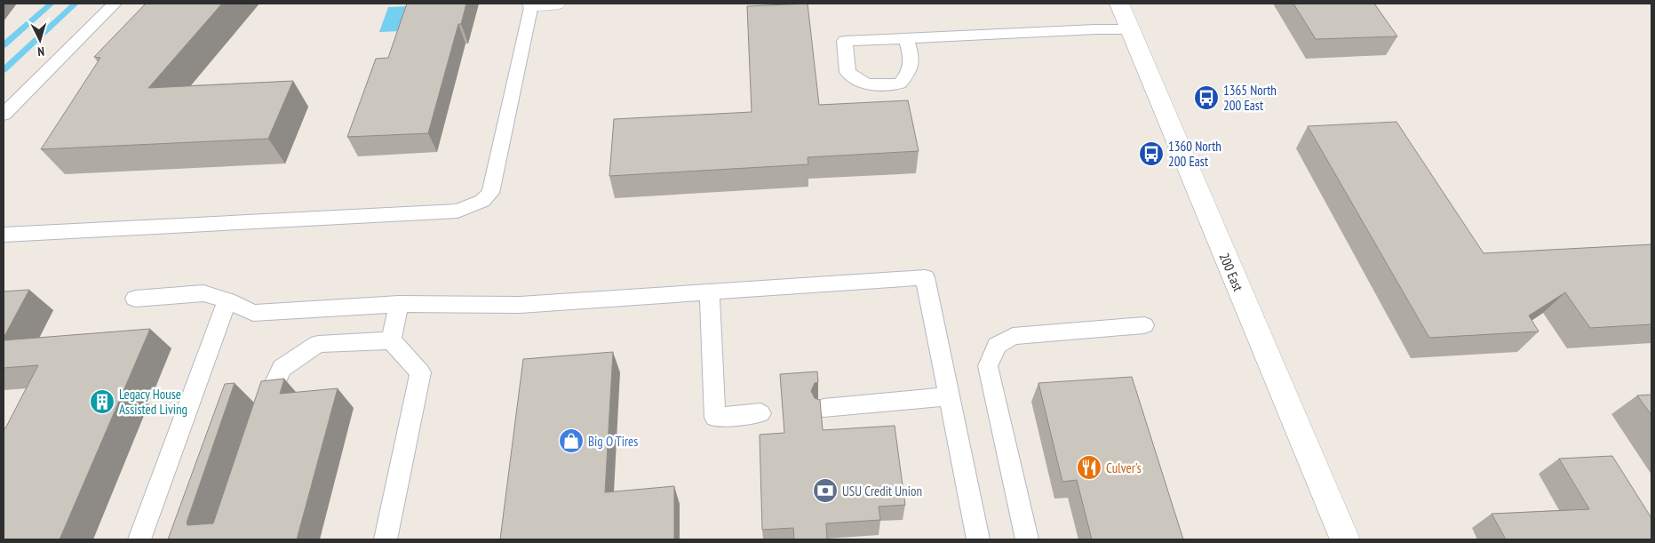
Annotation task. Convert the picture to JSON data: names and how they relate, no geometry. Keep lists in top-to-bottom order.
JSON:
{
  "streets": {
    "main road": ["200 East"]
  },
  "places": {
    "bus stop": ["1365 North 200 East", "1360 North 200 East"],
    "building": ["Legacy House Assisted Living"],
    "shop": ["Big O Tires"],
    "restaurant": ["Culver's"],
    "bank": ["USU Credit Union"]
  },
  "north": "bottom"
}
